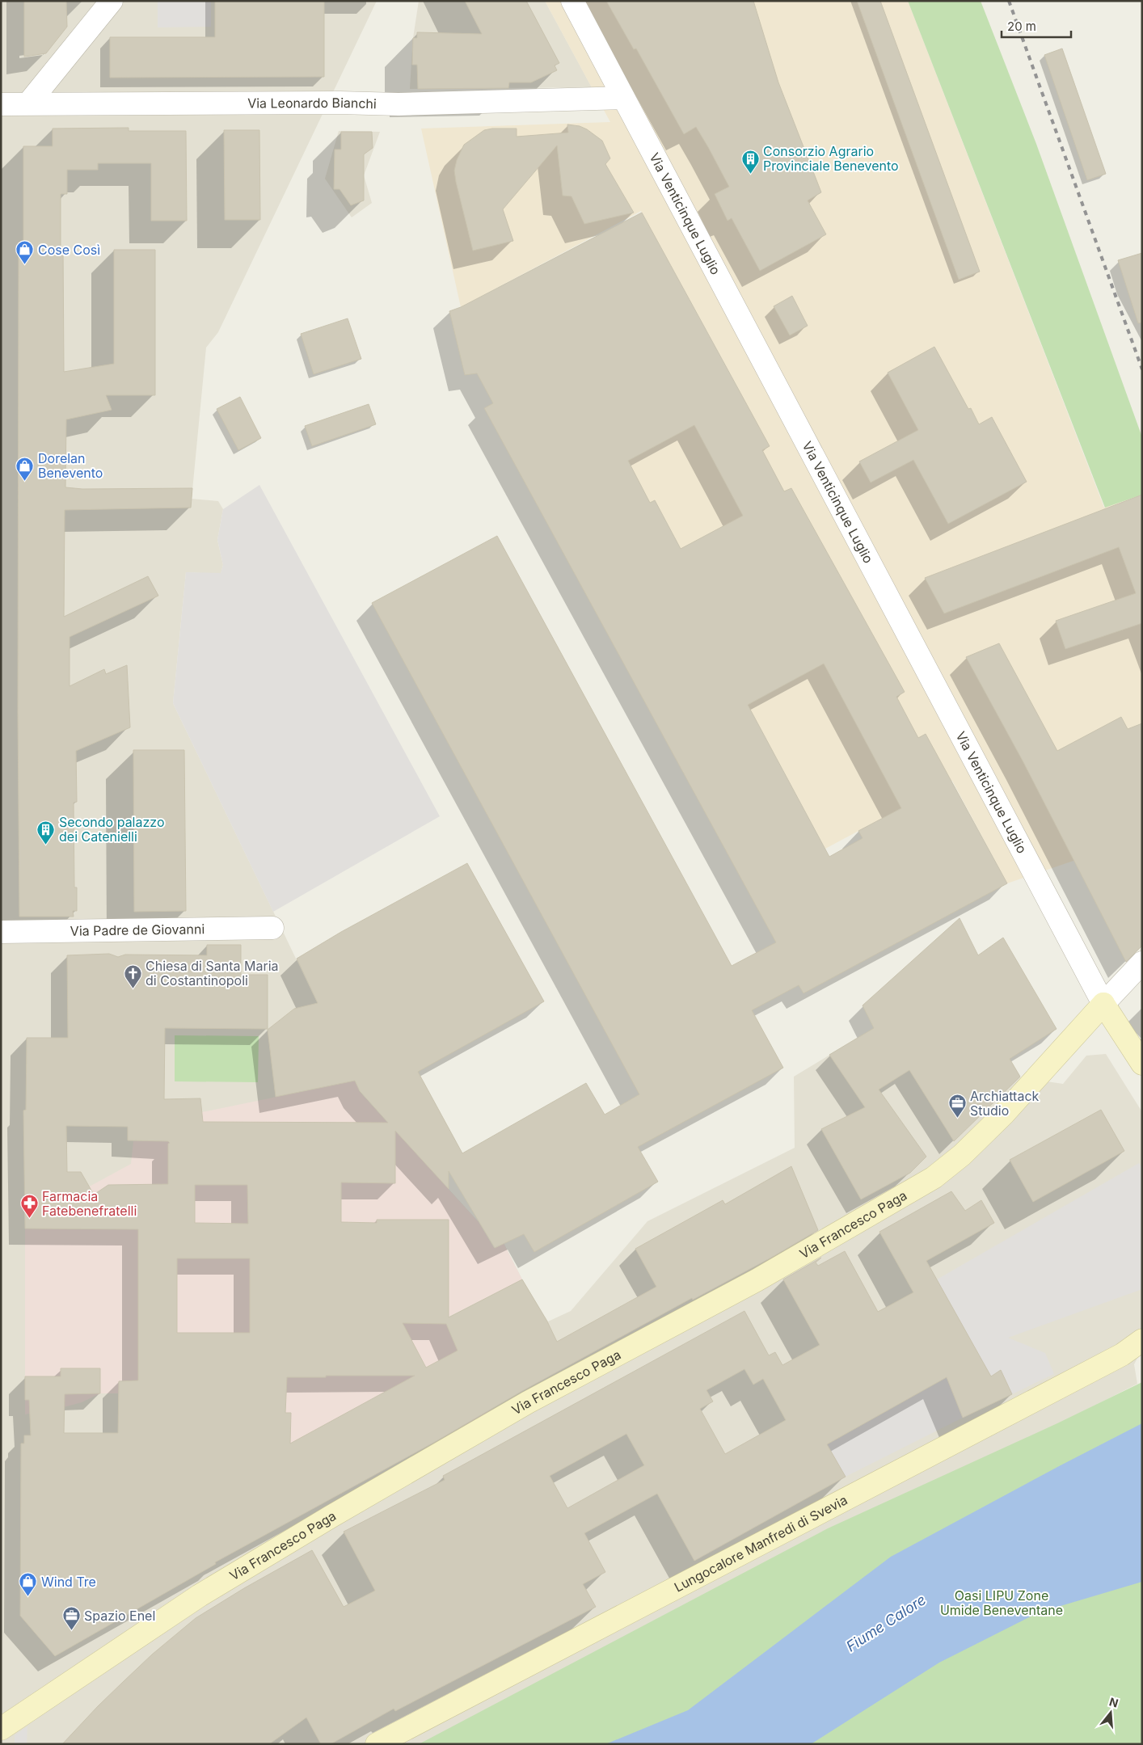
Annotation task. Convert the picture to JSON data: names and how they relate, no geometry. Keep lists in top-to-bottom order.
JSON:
{
  "streets": {
    "street": [
      "Via Leonardo Bianchi",
      "Via Venticinque Luglio",
      "Via Padre de Giovanni",
      "Via Francesco Paga",
      "Lungocalore Manfredi di Svevia"
    ]
  },
  "crossings": [
    ["Via Leonardo Bianchi", "Via Venticinque Luglio"],
    ["Via Venticinque Luglio", "Via Francesco Paga"]
  ],
  "water": ["Fiume Calore"],
  "parks": ["Oasi LIPU Zone Umide Beneventane"],
  "places": {
    "building": ["Consorzio Agrario Provinciale Benevento", "Secondo palazzo dei Catenielli"],
    "shop": ["Cose Così", "Dorelan Benevento", "Wind Tre"],
    "church": ["Chiesa di Santa Maria di Costantinopoli"],
    "office": ["Archiattack Studio", "Spazio Enel"],
    "pharmacy": ["Farmacia Fatebenefratelli"]
  },
  "scale_bar": "20 m",
  "north": "top"
}
